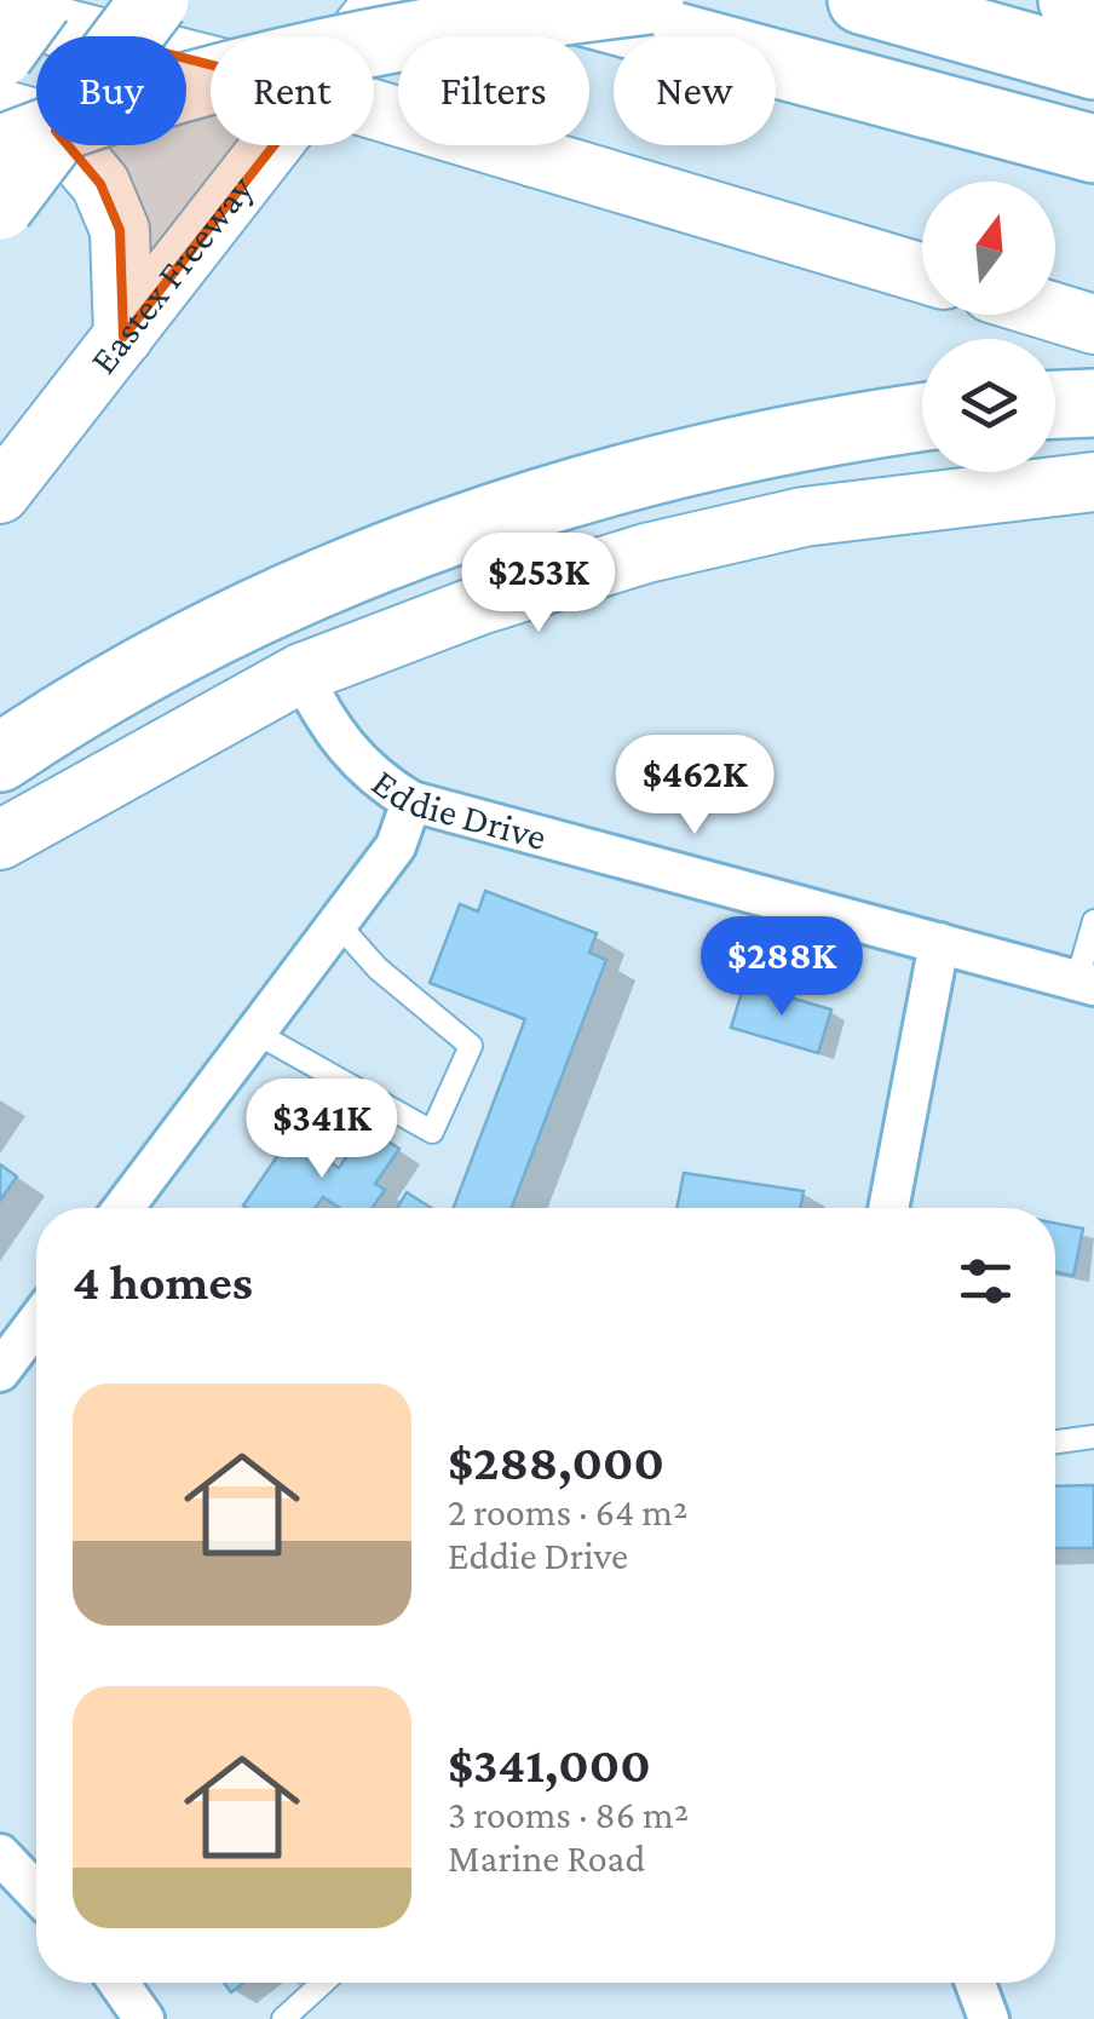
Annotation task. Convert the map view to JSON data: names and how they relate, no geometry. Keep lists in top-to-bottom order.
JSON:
{
  "streets": {
    "main road": ["Eastex Freeway"],
    "street": ["Eddie Drive"]
  },
  "north": "top",
  "page": {
    "chip": [
      "Buy",
      "Rent",
      "Filters",
      "New"
    ],
    "price": [
      "$253K",
      "$462K",
      "$288K",
      "$341K"
    ],
    "heading": "4 homes",
    "list": [
      {
        "name": "$288,000",
        "note": "2 rooms · 64 m² · Eddie Drive"
      },
      {
        "name": "$341,000",
        "note": "3 rooms · 86 m² · Marine Road"
      }
    ]
  }
}
